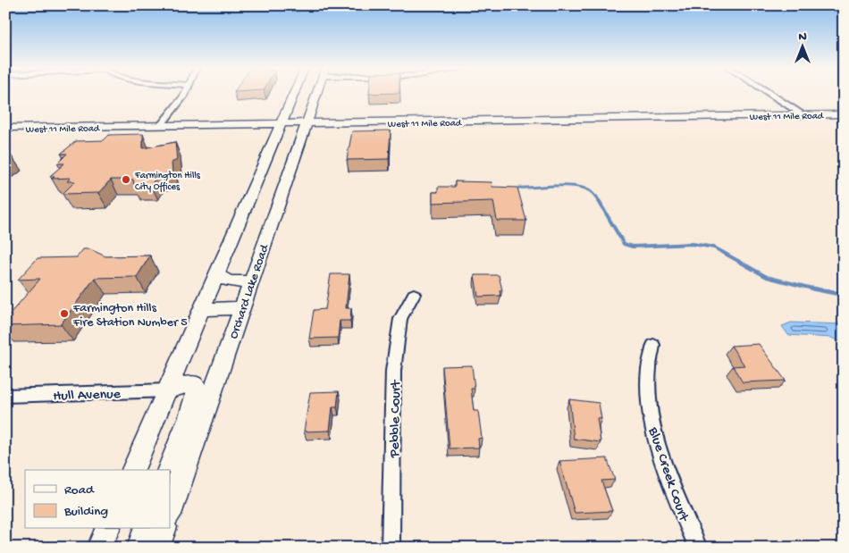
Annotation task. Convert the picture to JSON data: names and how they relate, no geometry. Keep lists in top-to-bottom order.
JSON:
{
  "streets": {
    "main road": ["West 11 Mile Road", "Orchard Lake Road"],
    "street": ["Hull Avenue", "Pebble Court", "Blue Creek Court"]
  },
  "crossings": [
    ["West 11 Mile Road", "Orchard Lake Road"],
    ["Orchard Lake Road", "Hull Avenue"]
  ],
  "places": ["Farmington Hills City Offices", "Farmington Hills Fire Station Number 5"],
  "legend": ["Road", "Building"],
  "north": "top"
}
